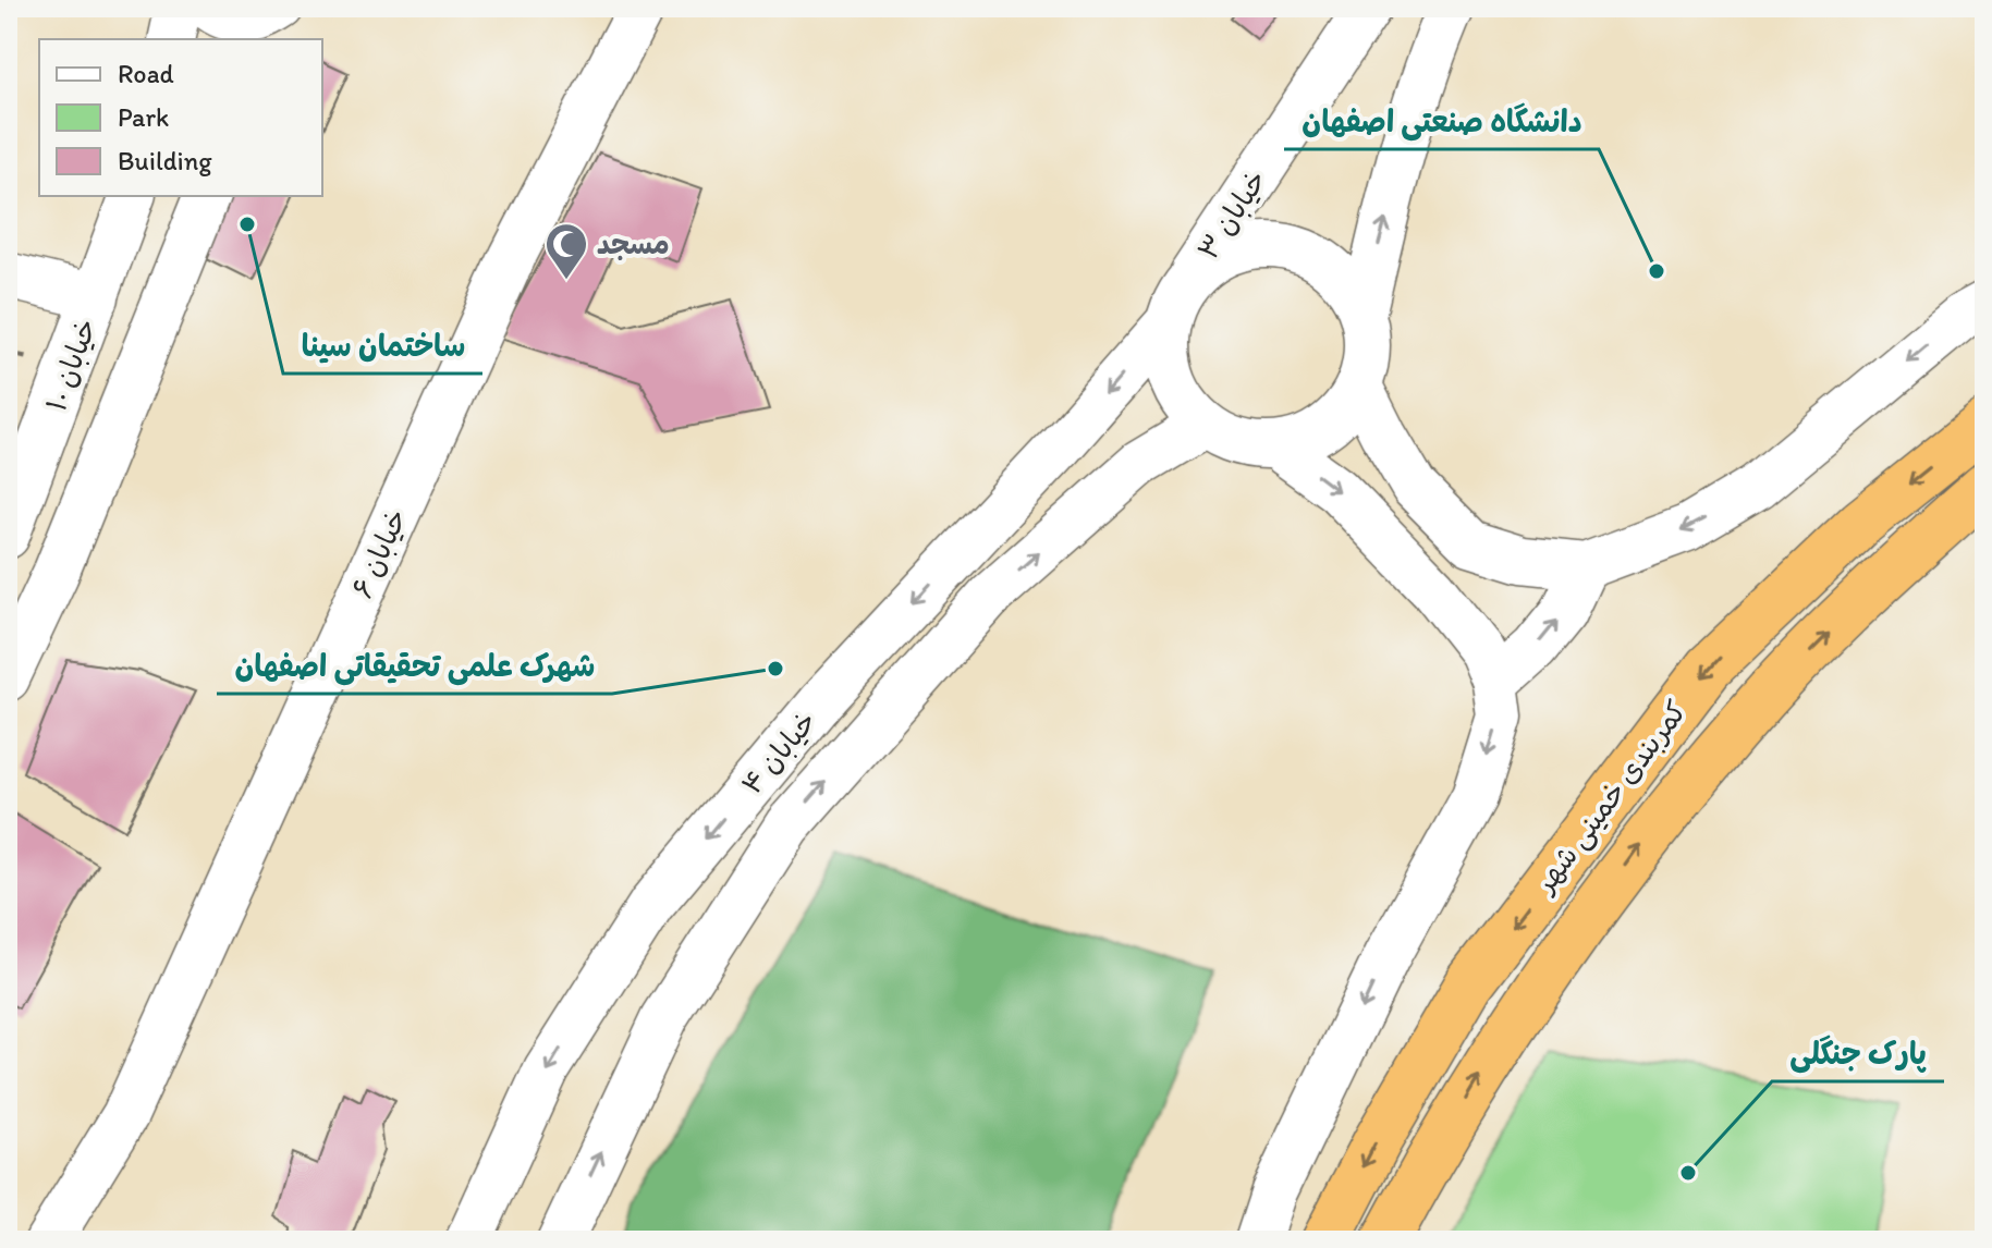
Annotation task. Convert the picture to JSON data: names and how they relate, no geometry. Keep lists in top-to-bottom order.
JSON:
{
  "streets": {
    "highway": ["کمربندی خمینی شهر"],
    "lane": [
      "خیابان ۳",
      "خیابان ۱۰",
      "خیابان ۶",
      "خیابان ۴"
    ]
  },
  "crossings": [
    ["خیابان ۳", "خیابان ۴"]
  ],
  "places": {
    "other": [
      "ساختمان سینا",
      "دانشگاه صنعتی اصفهان",
      "شهرک علمی تحقیقاتی اصفهان",
      "پارک جنگلی"
    ],
    "mosque": ["مسجد"]
  },
  "legend": ["Road", "Park", "Building"]
}
